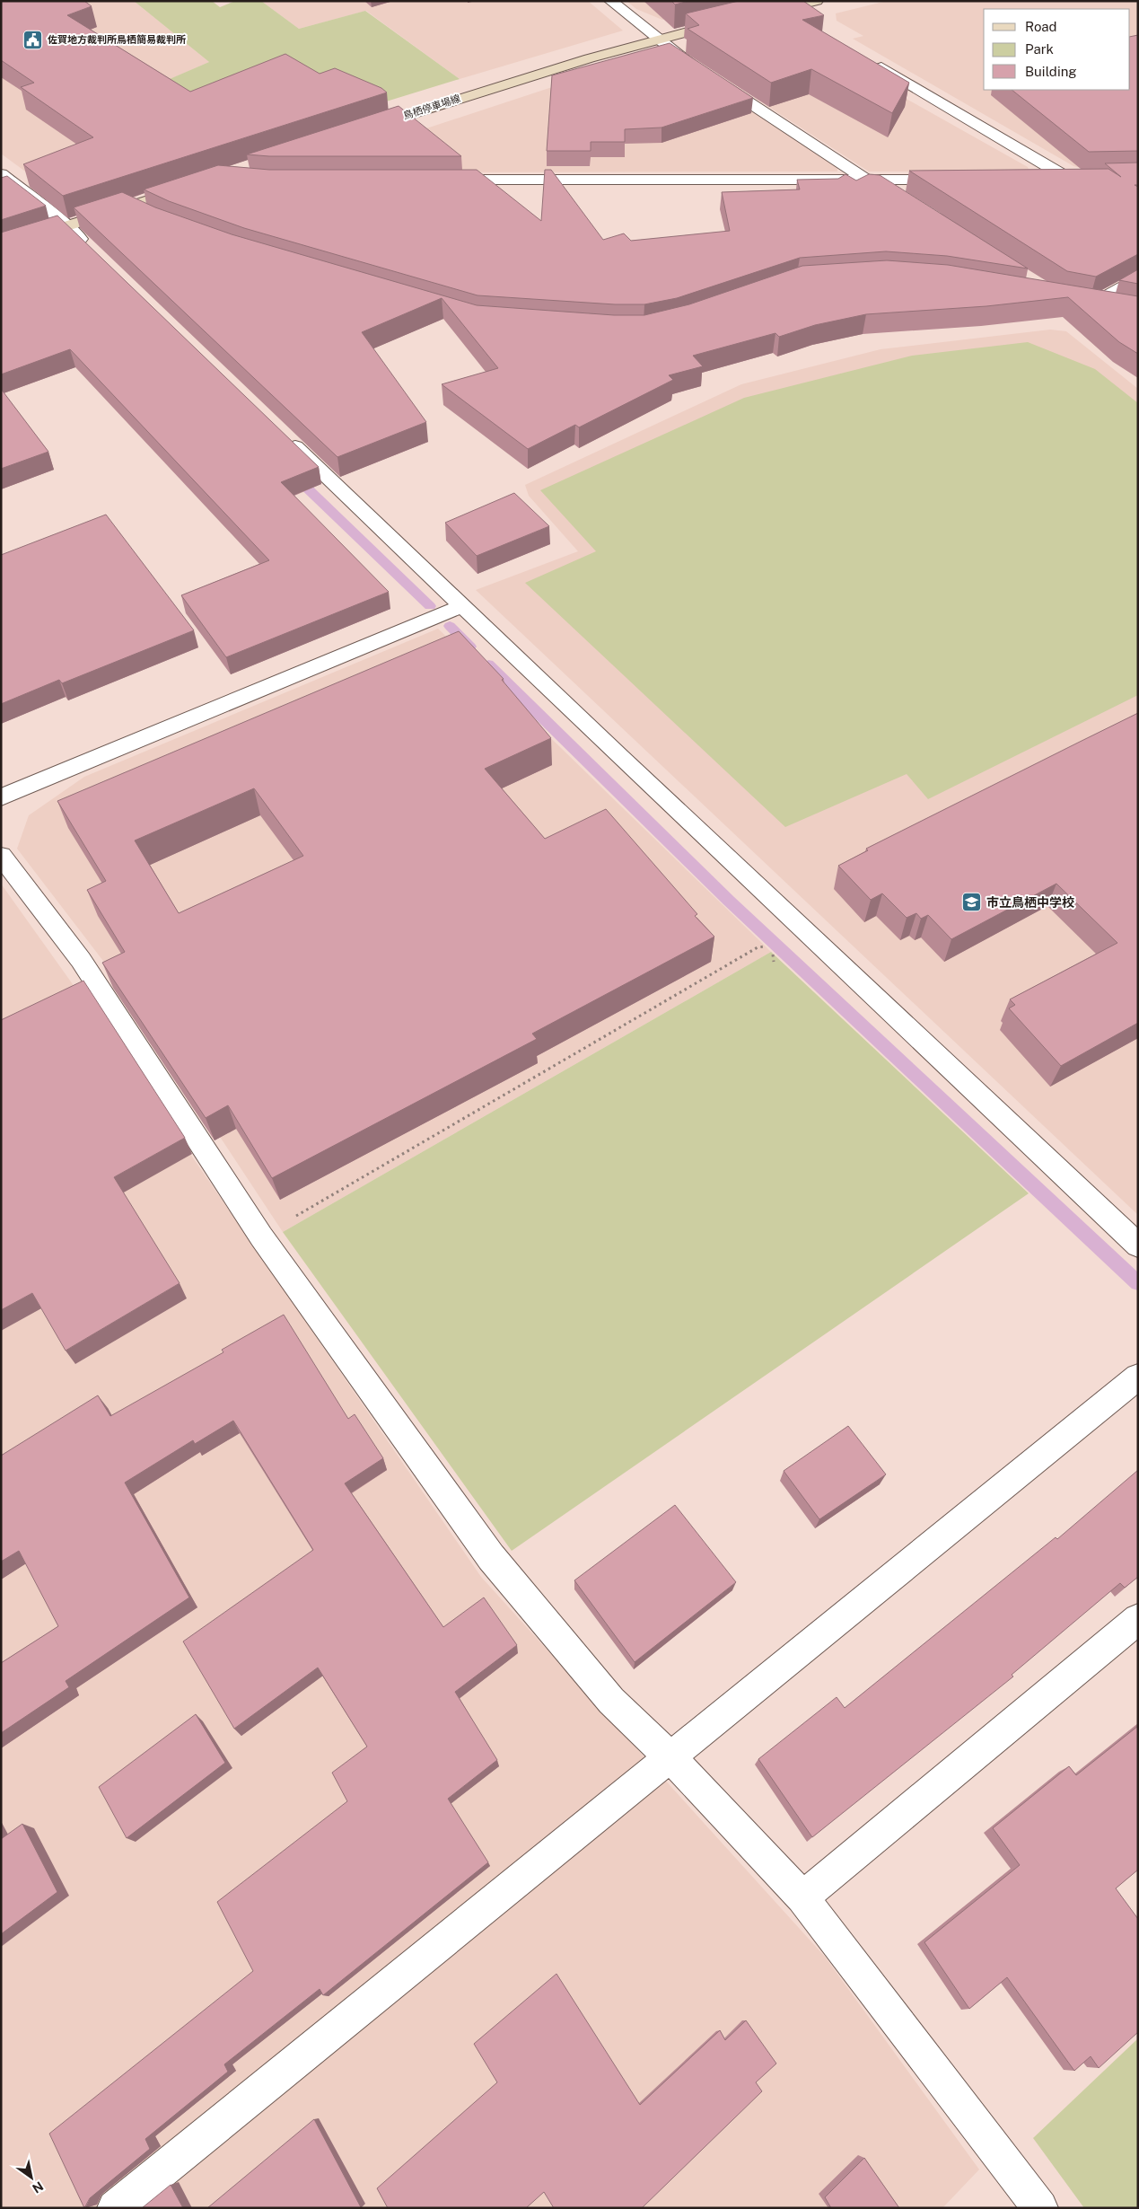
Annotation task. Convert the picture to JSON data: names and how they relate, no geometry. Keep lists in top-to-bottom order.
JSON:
{
  "streets": {
    "main road": ["鳥栖停車場線"]
  },
  "places": {
    "public building": ["佐賀地方裁判所鳥栖簡易裁判所"],
    "school or university": ["市立鳥栖中学校"]
  },
  "legend": ["Road", "Park", "Building"],
  "north": "bottom right"
}
